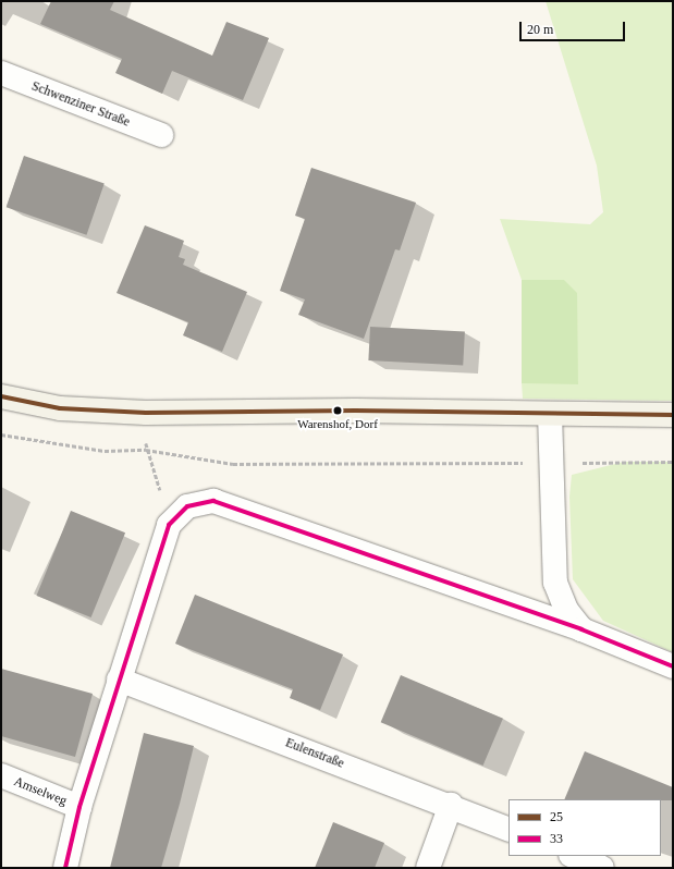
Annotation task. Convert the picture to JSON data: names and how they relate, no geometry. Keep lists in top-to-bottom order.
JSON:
{
  "streets": {
    "street": ["Schwenziner Straße", "Eulenstraße", "Amselweg"]
  },
  "places": ["Warenshof, Dorf"],
  "lines": ["transit line 25", "transit line 33"],
  "legend": ["25", "33"],
  "scale_bar": "20 m"
}
